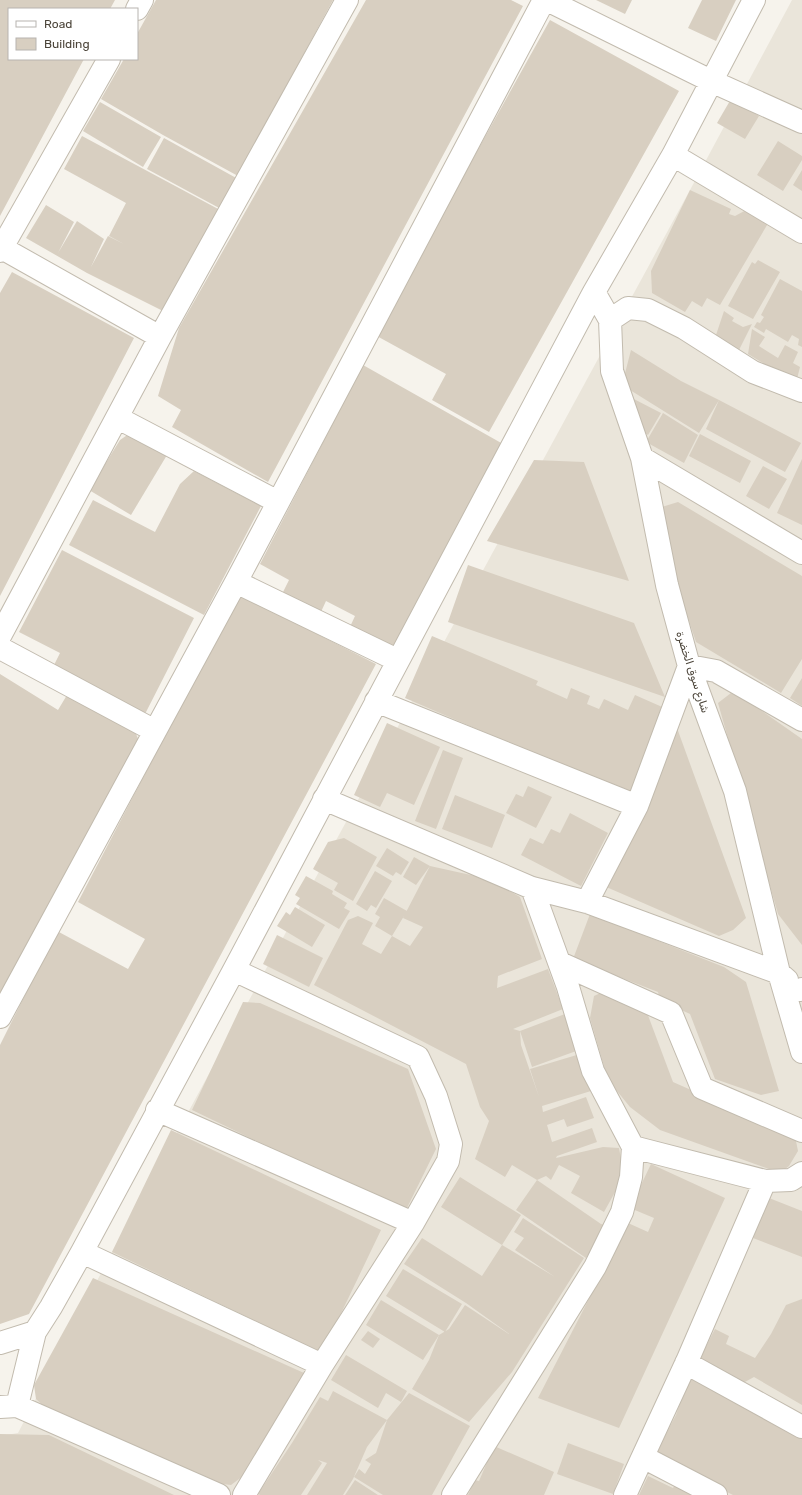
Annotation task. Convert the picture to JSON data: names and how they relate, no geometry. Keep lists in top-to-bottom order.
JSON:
{
  "streets": {
    "street": ["شارع سوق الخضرة"]
  },
  "legend": ["Road", "Building"]
}
